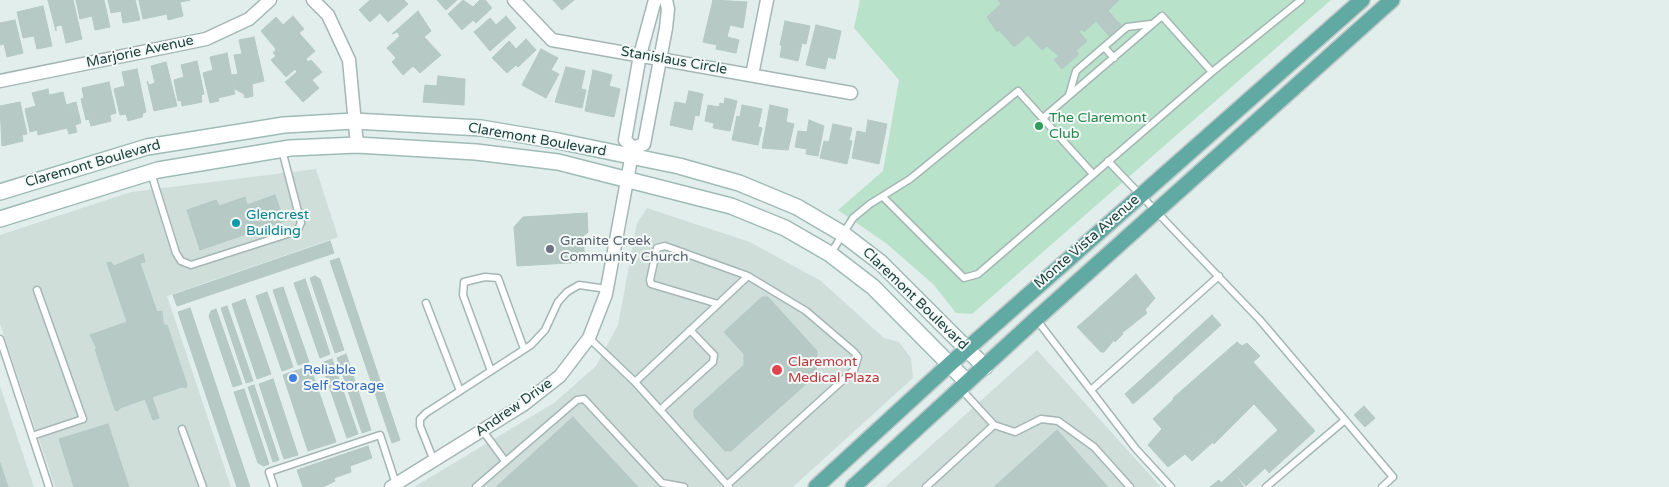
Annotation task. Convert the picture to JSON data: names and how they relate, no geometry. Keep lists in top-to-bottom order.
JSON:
{
  "streets": {
    "main road": ["Claremont Boulevard", "Monte Vista Avenue"],
    "street": ["Marjorie Avenue", "Stanislaus Circle", "Andrew Drive"]
  },
  "crossings": [
    ["Claremont Boulevard", "Monte Vista Avenue"],
    ["Claremont Boulevard", "Andrew Drive"]
  ],
  "places": [
    "The Claremont Club",
    "Glencrest Building",
    "Granite Creek Community Church",
    "Claremont Medical Plaza",
    "Reliable Self Storage"
  ]
}
